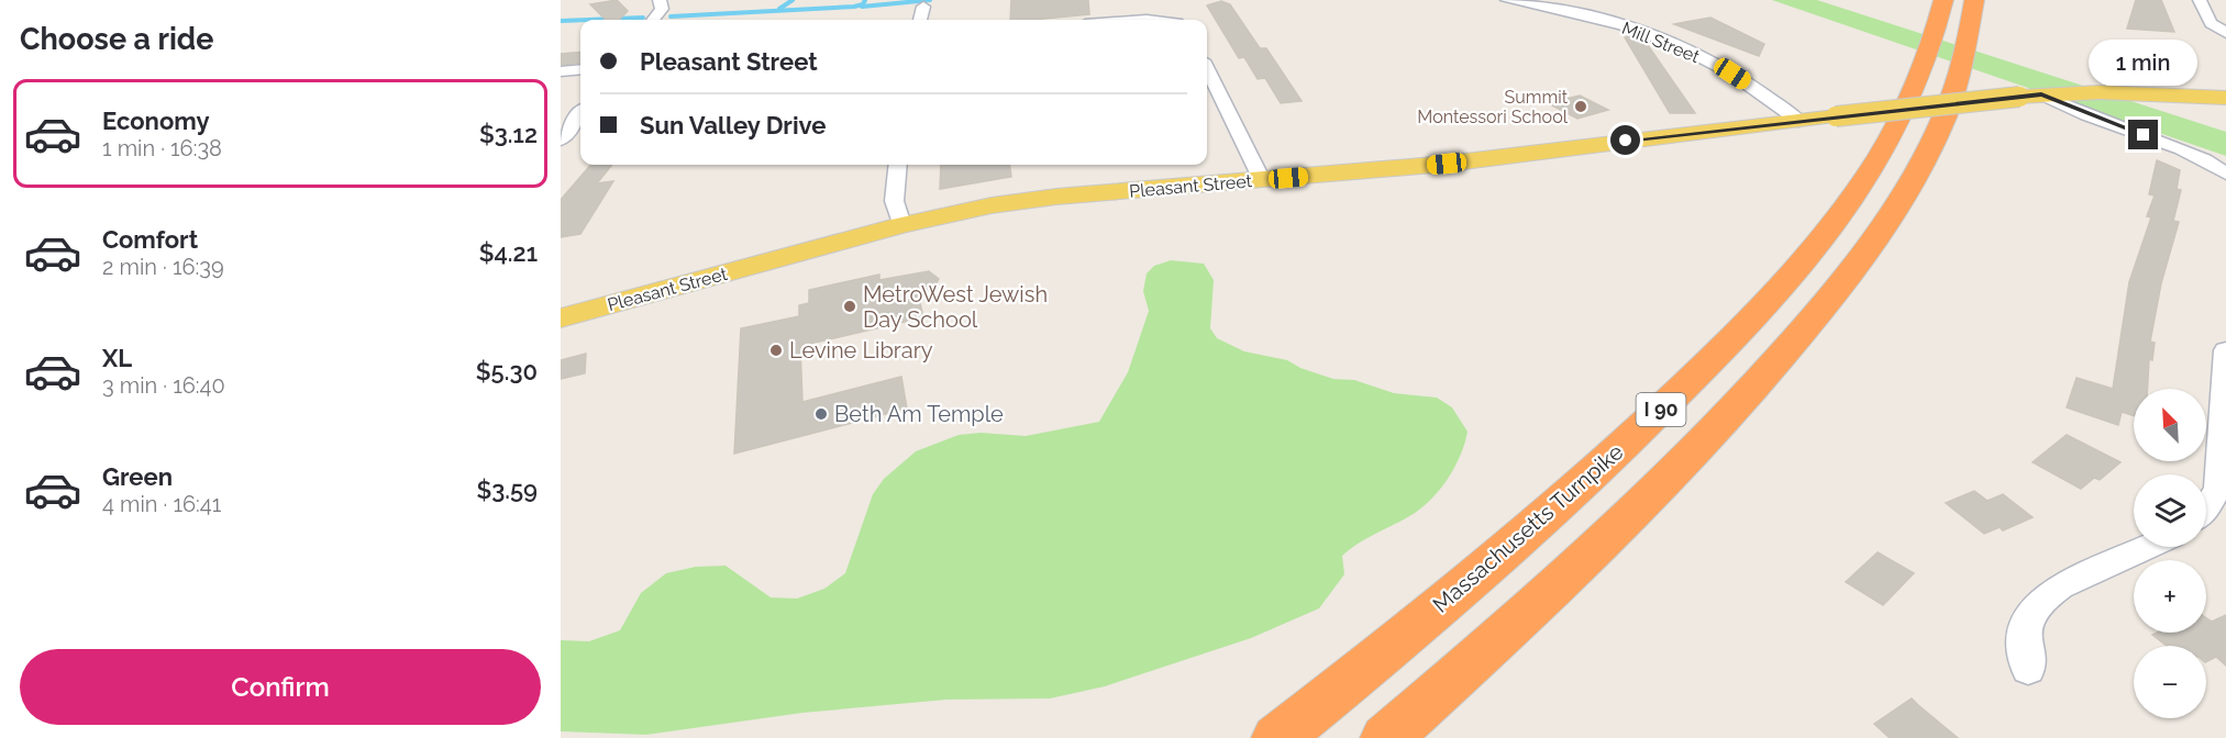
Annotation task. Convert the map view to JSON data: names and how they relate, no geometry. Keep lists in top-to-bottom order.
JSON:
{
  "streets": {
    "highway": ["I 90", "Massachusetts Turnpike"],
    "main road": ["Pleasant Street"],
    "street": ["Mill Street"]
  },
  "crossings": [
    ["Mill Street", "Pleasant Street"]
  ],
  "places": [
    "Summit Montessori School",
    "MetroWest Jewish Day School",
    "Levine Library",
    "Beth Am Temple"
  ],
  "north": "top left",
  "page": {
    "heading": "Choose a ride",
    "banner": ["Pleasant Street", "Sun Valley Drive"],
    "bubble": "1 min",
    "list": [
      {
        "name": "Economy",
        "note": "1 min · 16:38",
        "value": "$3.12"
      },
      {
        "name": "Comfort",
        "note": "2 min · 16:39",
        "value": "$4.21"
      },
      {
        "name": "XL",
        "note": "3 min · 16:40",
        "value": "$5.30"
      },
      {
        "name": "Green",
        "note": "4 min · 16:41",
        "value": "$3.59"
      }
    ],
    "map_buttons": ["+", "−"],
    "buttons": "Confirm"
  }
}
